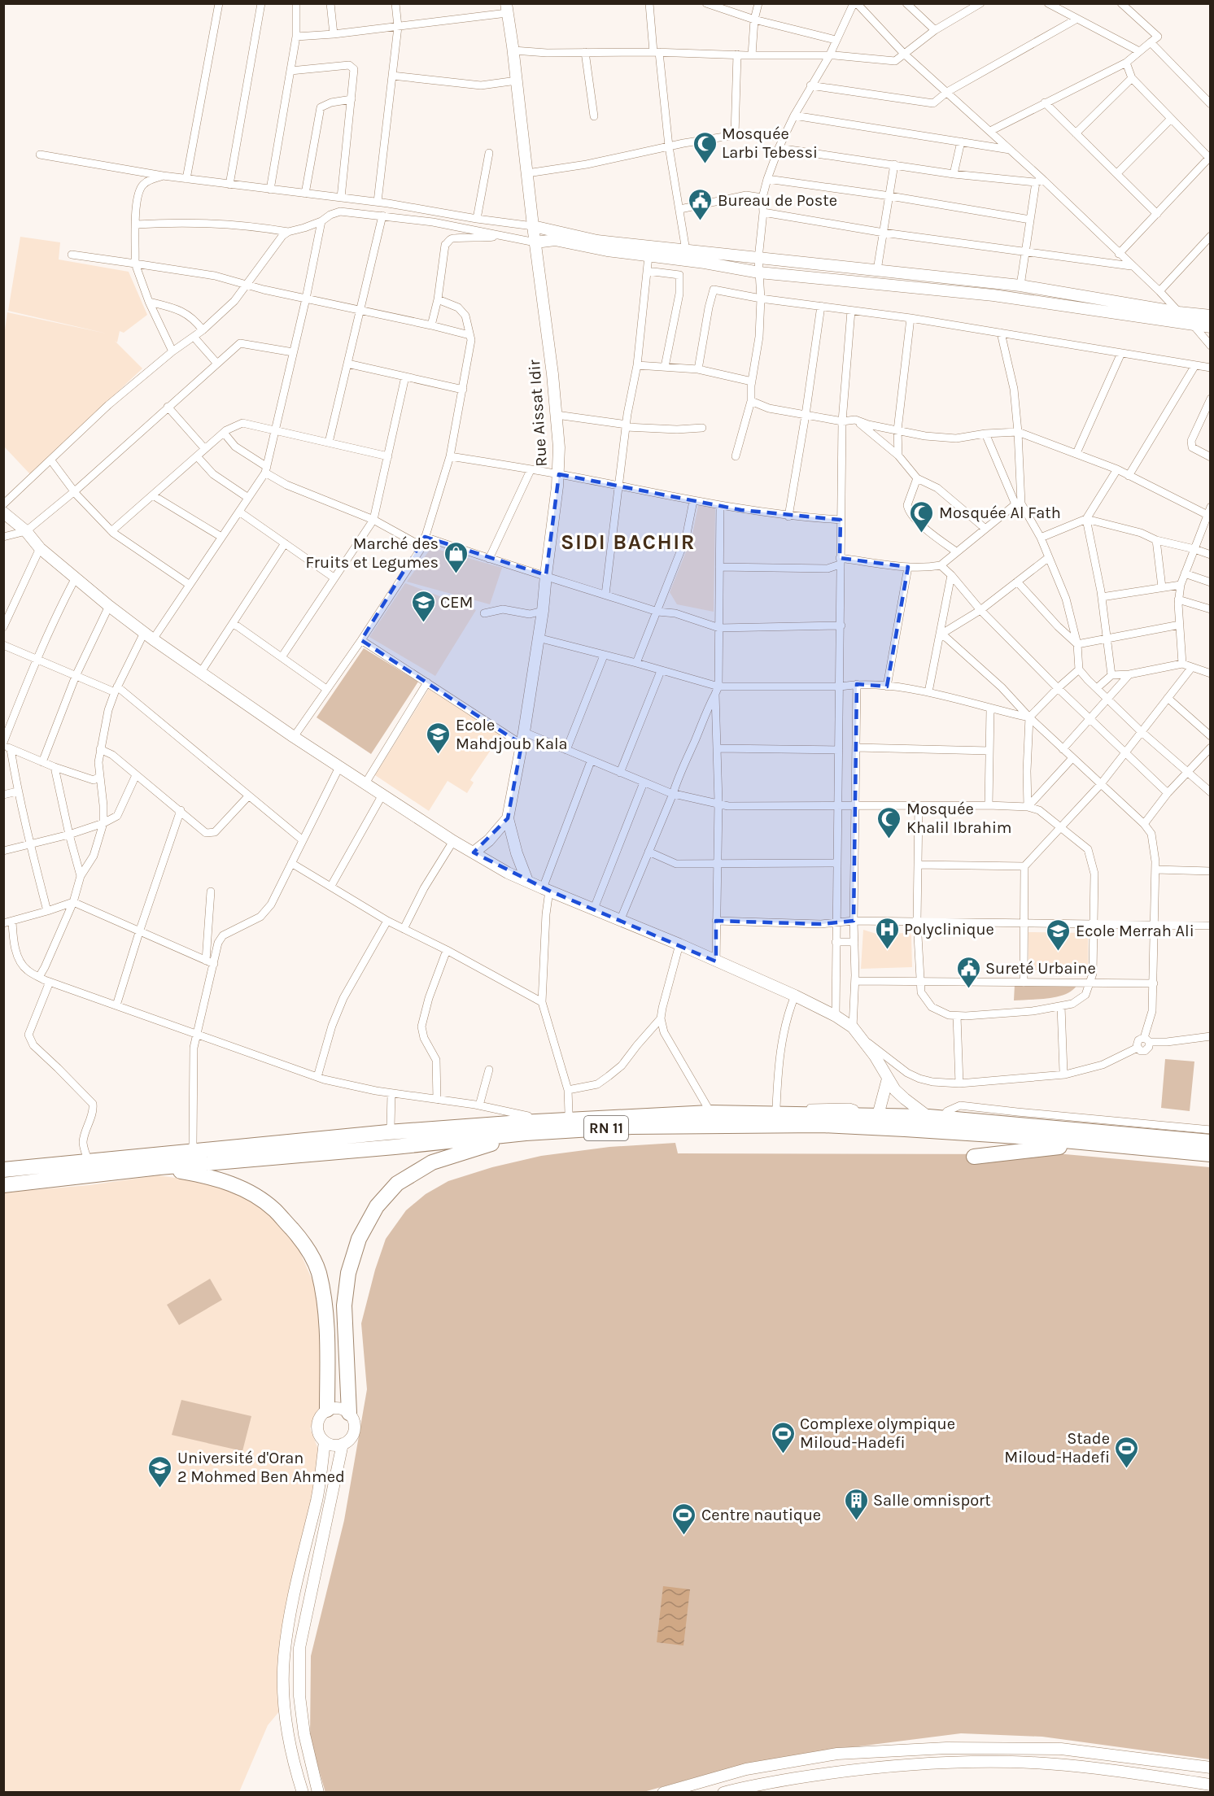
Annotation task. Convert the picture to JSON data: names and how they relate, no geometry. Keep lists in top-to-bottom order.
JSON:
{
  "streets": {
    "highway": ["RN 11"],
    "street": ["Rue Aissat Idir"]
  },
  "districts": ["SIDI BACHIR"],
  "places": {
    "mosque": ["Mosquée Larbi Tebessi", "Mosquée Al Fath", "Mosquée Khalil Ibrahim"],
    "public building": ["Bureau de Poste", "Sureté Urbaine"],
    "shop": ["Marché des Fruits et Legumes"],
    "school or university": [
      "CEM",
      "Ecole Mahdjoub Kala",
      "Ecole Merrah Ali",
      "Université d'Oran 2 Mohmed Ben Ahmed"
    ],
    "hospital": ["Polyclinique"],
    "sports": ["Complexe olympique Miloud-Hadefi", "Stade Miloud-Hadefi", "Centre nautique"],
    "building": ["Salle omnisport"]
  }
}
